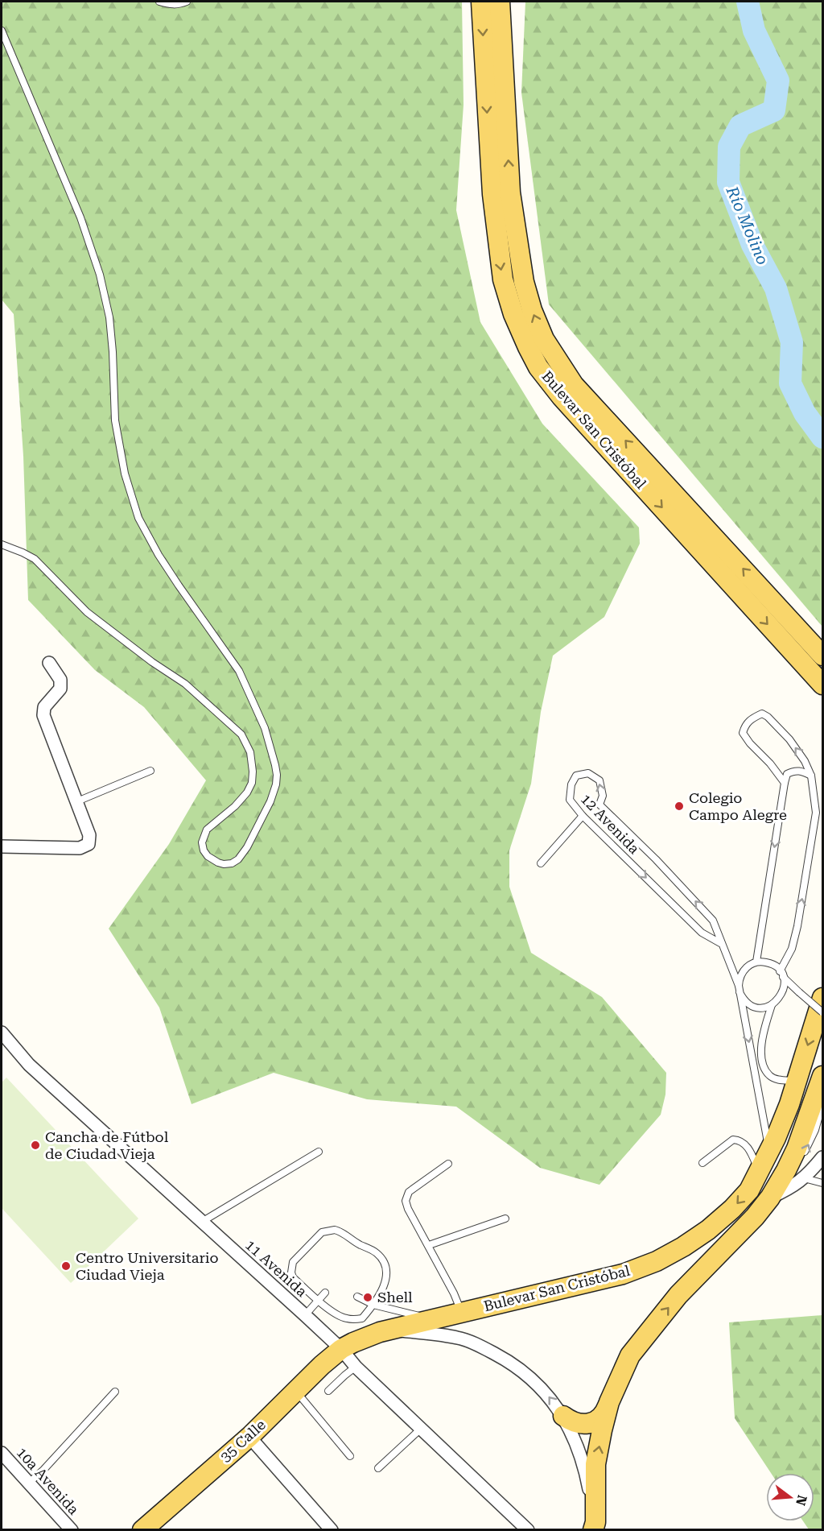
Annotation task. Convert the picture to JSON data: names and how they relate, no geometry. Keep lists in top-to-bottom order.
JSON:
{
  "streets": {
    "main road": ["Bulevar San Cristóbal", "35 Calle"],
    "street": ["11 Avenida", "10a Avenida"],
    "lane": ["12 Avenida"]
  },
  "crossings": [
    ["Bulevar San Cristóbal", "12 Avenida"],
    ["Bulevar San Cristóbal", "11 Avenida"],
    ["Bulevar San Cristóbal", "35 Calle"],
    ["11 Avenida", "35 Calle"]
  ],
  "water": ["Río Molino"],
  "places": [
    "Colegio Campo Alegre",
    "Cancha de Fútbol de Ciudad Vieja",
    "Centro Universitario Ciudad Vieja",
    "Shell"
  ],
  "north": "right"
}
